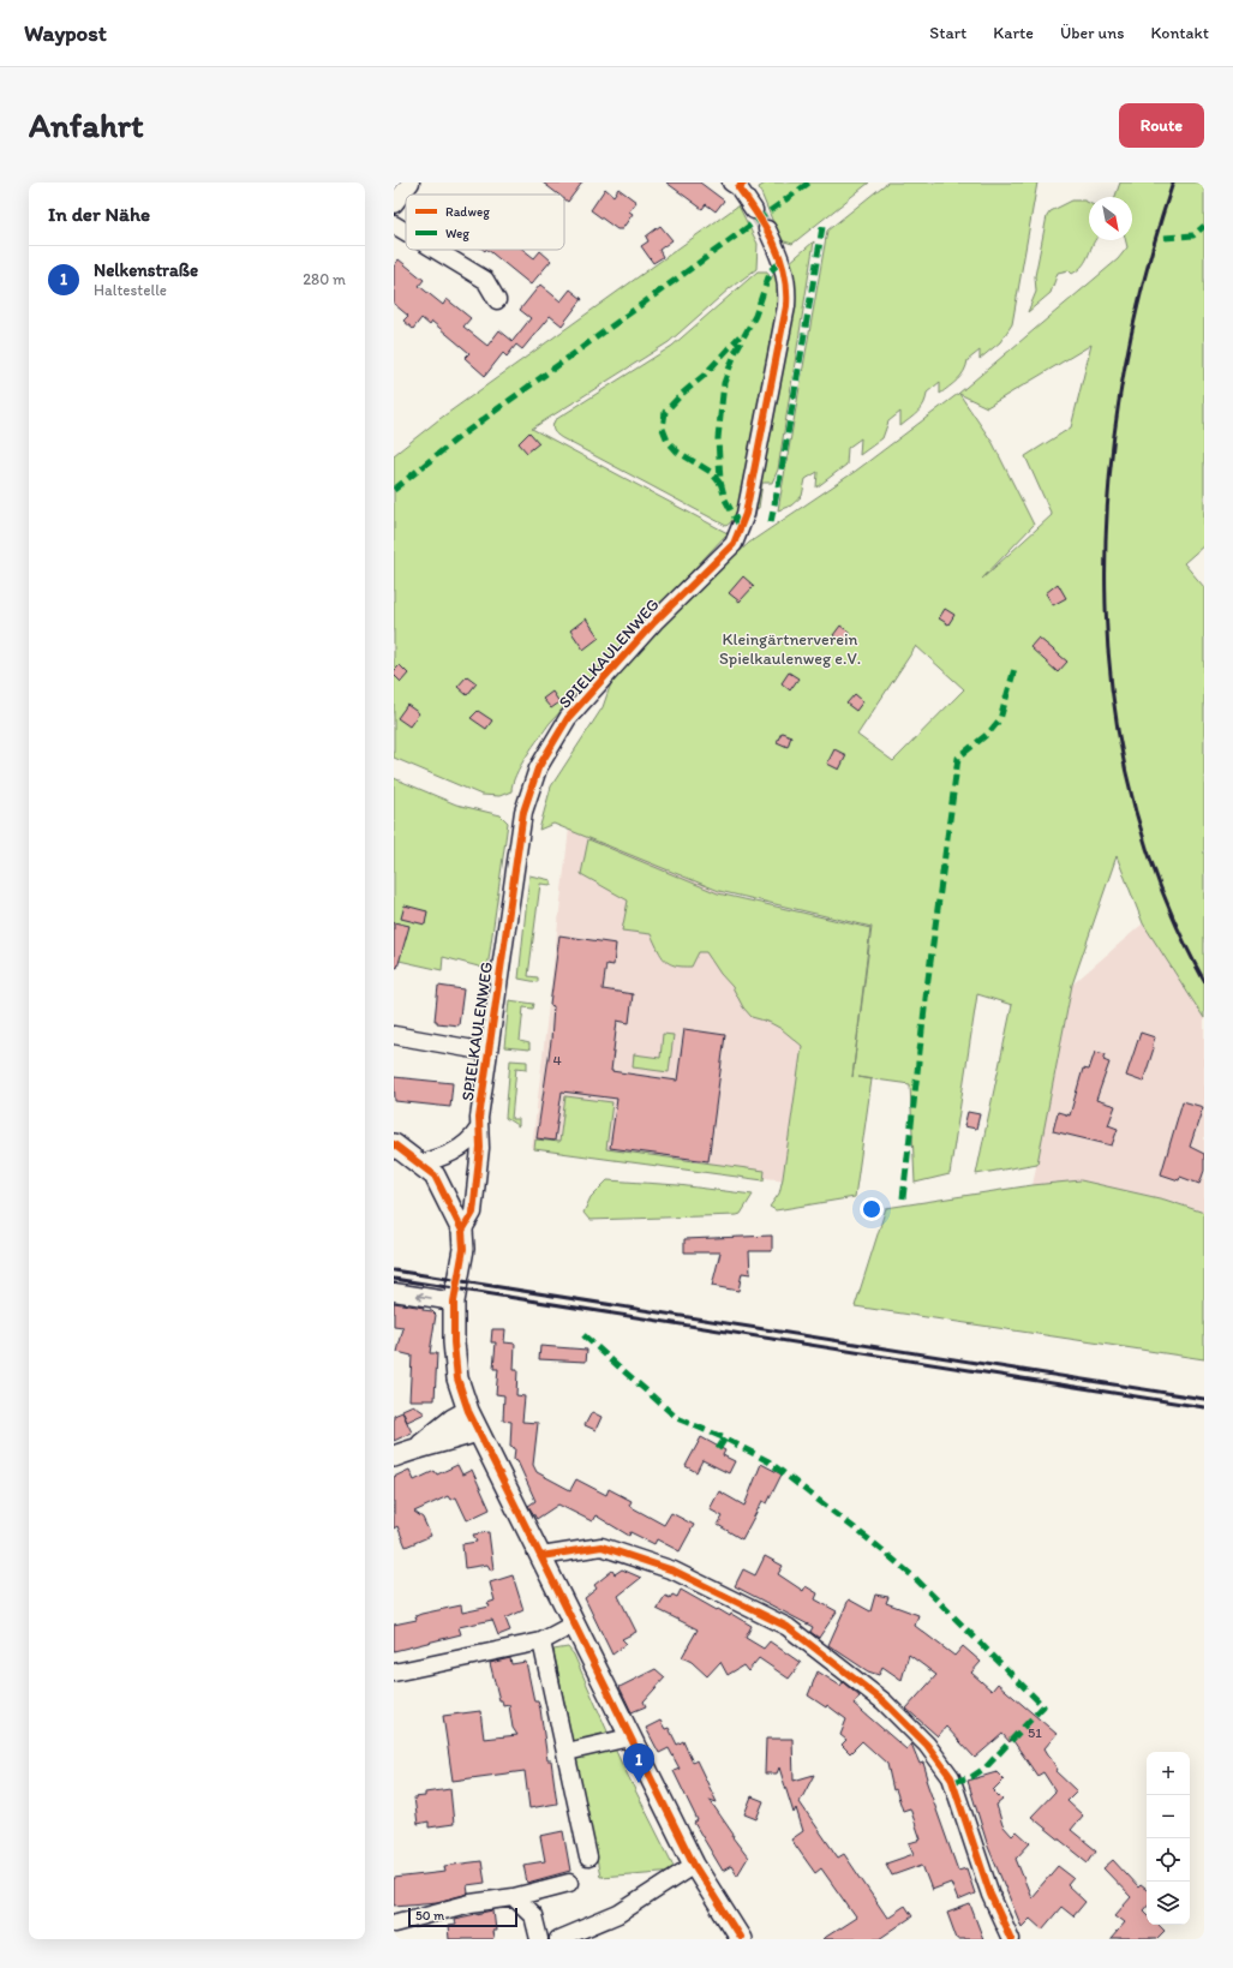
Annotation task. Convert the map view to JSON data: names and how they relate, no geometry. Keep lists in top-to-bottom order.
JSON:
{
  "streets": {
    "street": ["SPIELKAULENWEG"]
  },
  "parks": ["Kleingärtnerverein Spielkaulenweg e.V."],
  "house_numbers": ["4", "51"],
  "legend": ["Radweg", "Weg"],
  "scale_bar": "50 m",
  "north": "bottom right",
  "page": {
    "header": "Waypost",
    "nav": [
      "Start",
      "Karte",
      "Über uns",
      "Kontakt"
    ],
    "buttons": "Route",
    "title": "Anfahrt",
    "heading": "In der Nähe",
    "list": [
      {
        "mark": "1",
        "name": "Nelkenstraße",
        "note": "Haltestelle",
        "value": "280 m"
      }
    ],
    "pins": "1",
    "map_buttons": ["+", "−"],
    "scale": "50 m"
  }
}
